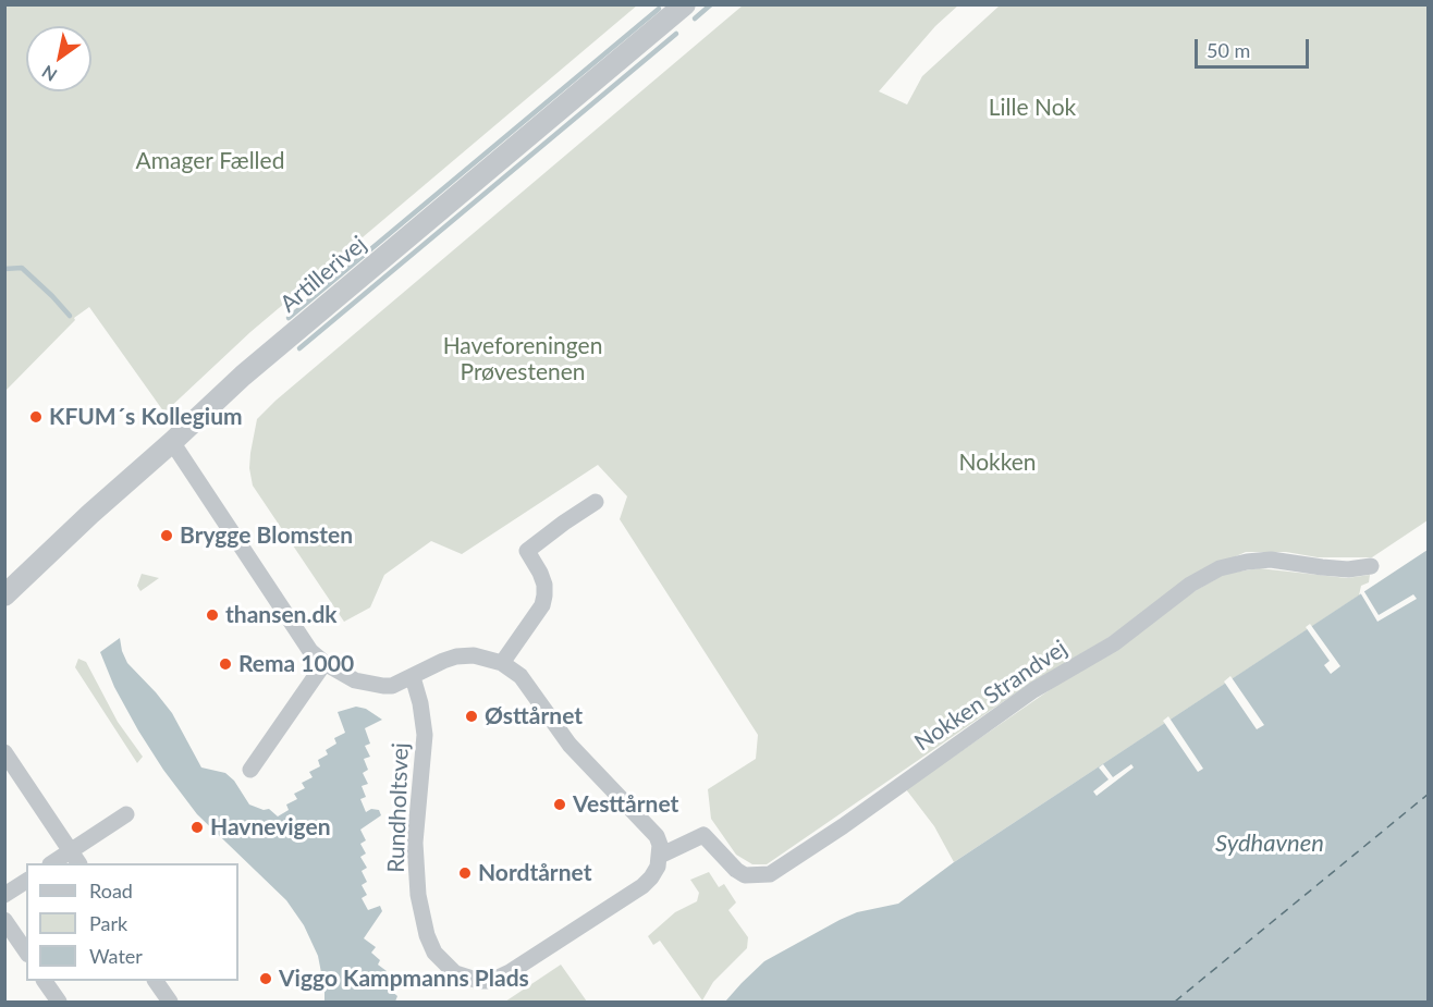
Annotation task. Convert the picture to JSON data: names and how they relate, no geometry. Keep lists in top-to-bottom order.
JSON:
{
  "streets": {
    "street": ["Artillerivej", "Nokken Strandvej", "Rundholtsvej"]
  },
  "crossings": [
    ["Nokken Strandvej", "Rundholtsvej"]
  ],
  "water": ["Sydhavnen"],
  "parks": [
    "Lille Nok",
    "Amager Fælled",
    "Haveforeningen Prøvestenen",
    "Nokken"
  ],
  "places": [
    "KFUM´s Kollegium",
    "Brygge Blomsten",
    "thansen.dk",
    "Rema 1000",
    "Østtårnet",
    "Vesttårnet",
    "Havnevigen",
    "Nordtårnet",
    "Viggo Kampmanns Plads"
  ],
  "legend": ["Road", "Park", "Water"],
  "scale_bar": "50 m",
  "north": "bottom left"
}
